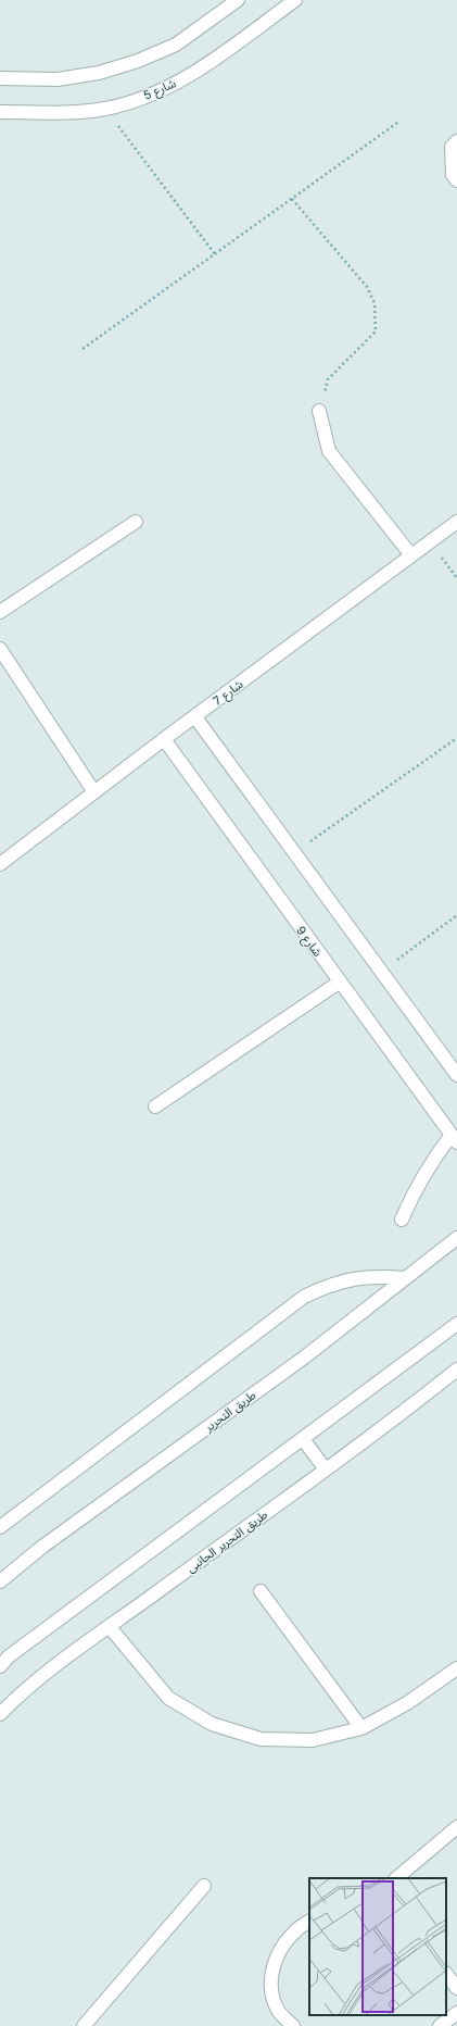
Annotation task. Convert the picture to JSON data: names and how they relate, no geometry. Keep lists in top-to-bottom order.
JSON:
{
  "streets": {
    "street": [
      "شارع 5",
      "شارع 7",
      "شارع 9",
      "طريق التحرير",
      "طريق التحرير الجانبى"
    ]
  },
  "crossings": [
    ["شارع 7", "شارع 9"]
  ]
}
